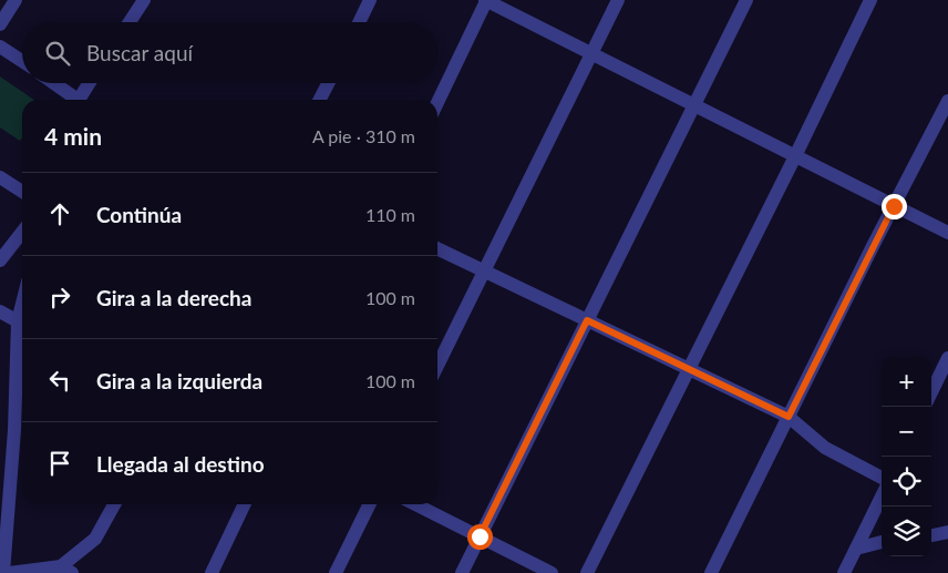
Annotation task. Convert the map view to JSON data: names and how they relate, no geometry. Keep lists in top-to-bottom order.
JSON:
{
  "page": {
    "search": "Buscar aquí",
    "heading": ["4 min", "A pie · 310 m"],
    "list": [
      ["Continúa", "110 m"],
      ["Gira a la derecha", "100 m"],
      ["Gira a la izquierda", "100 m"],
      "Llegada al destino"
    ],
    "map_buttons": ["+", "−"]
  }
}
